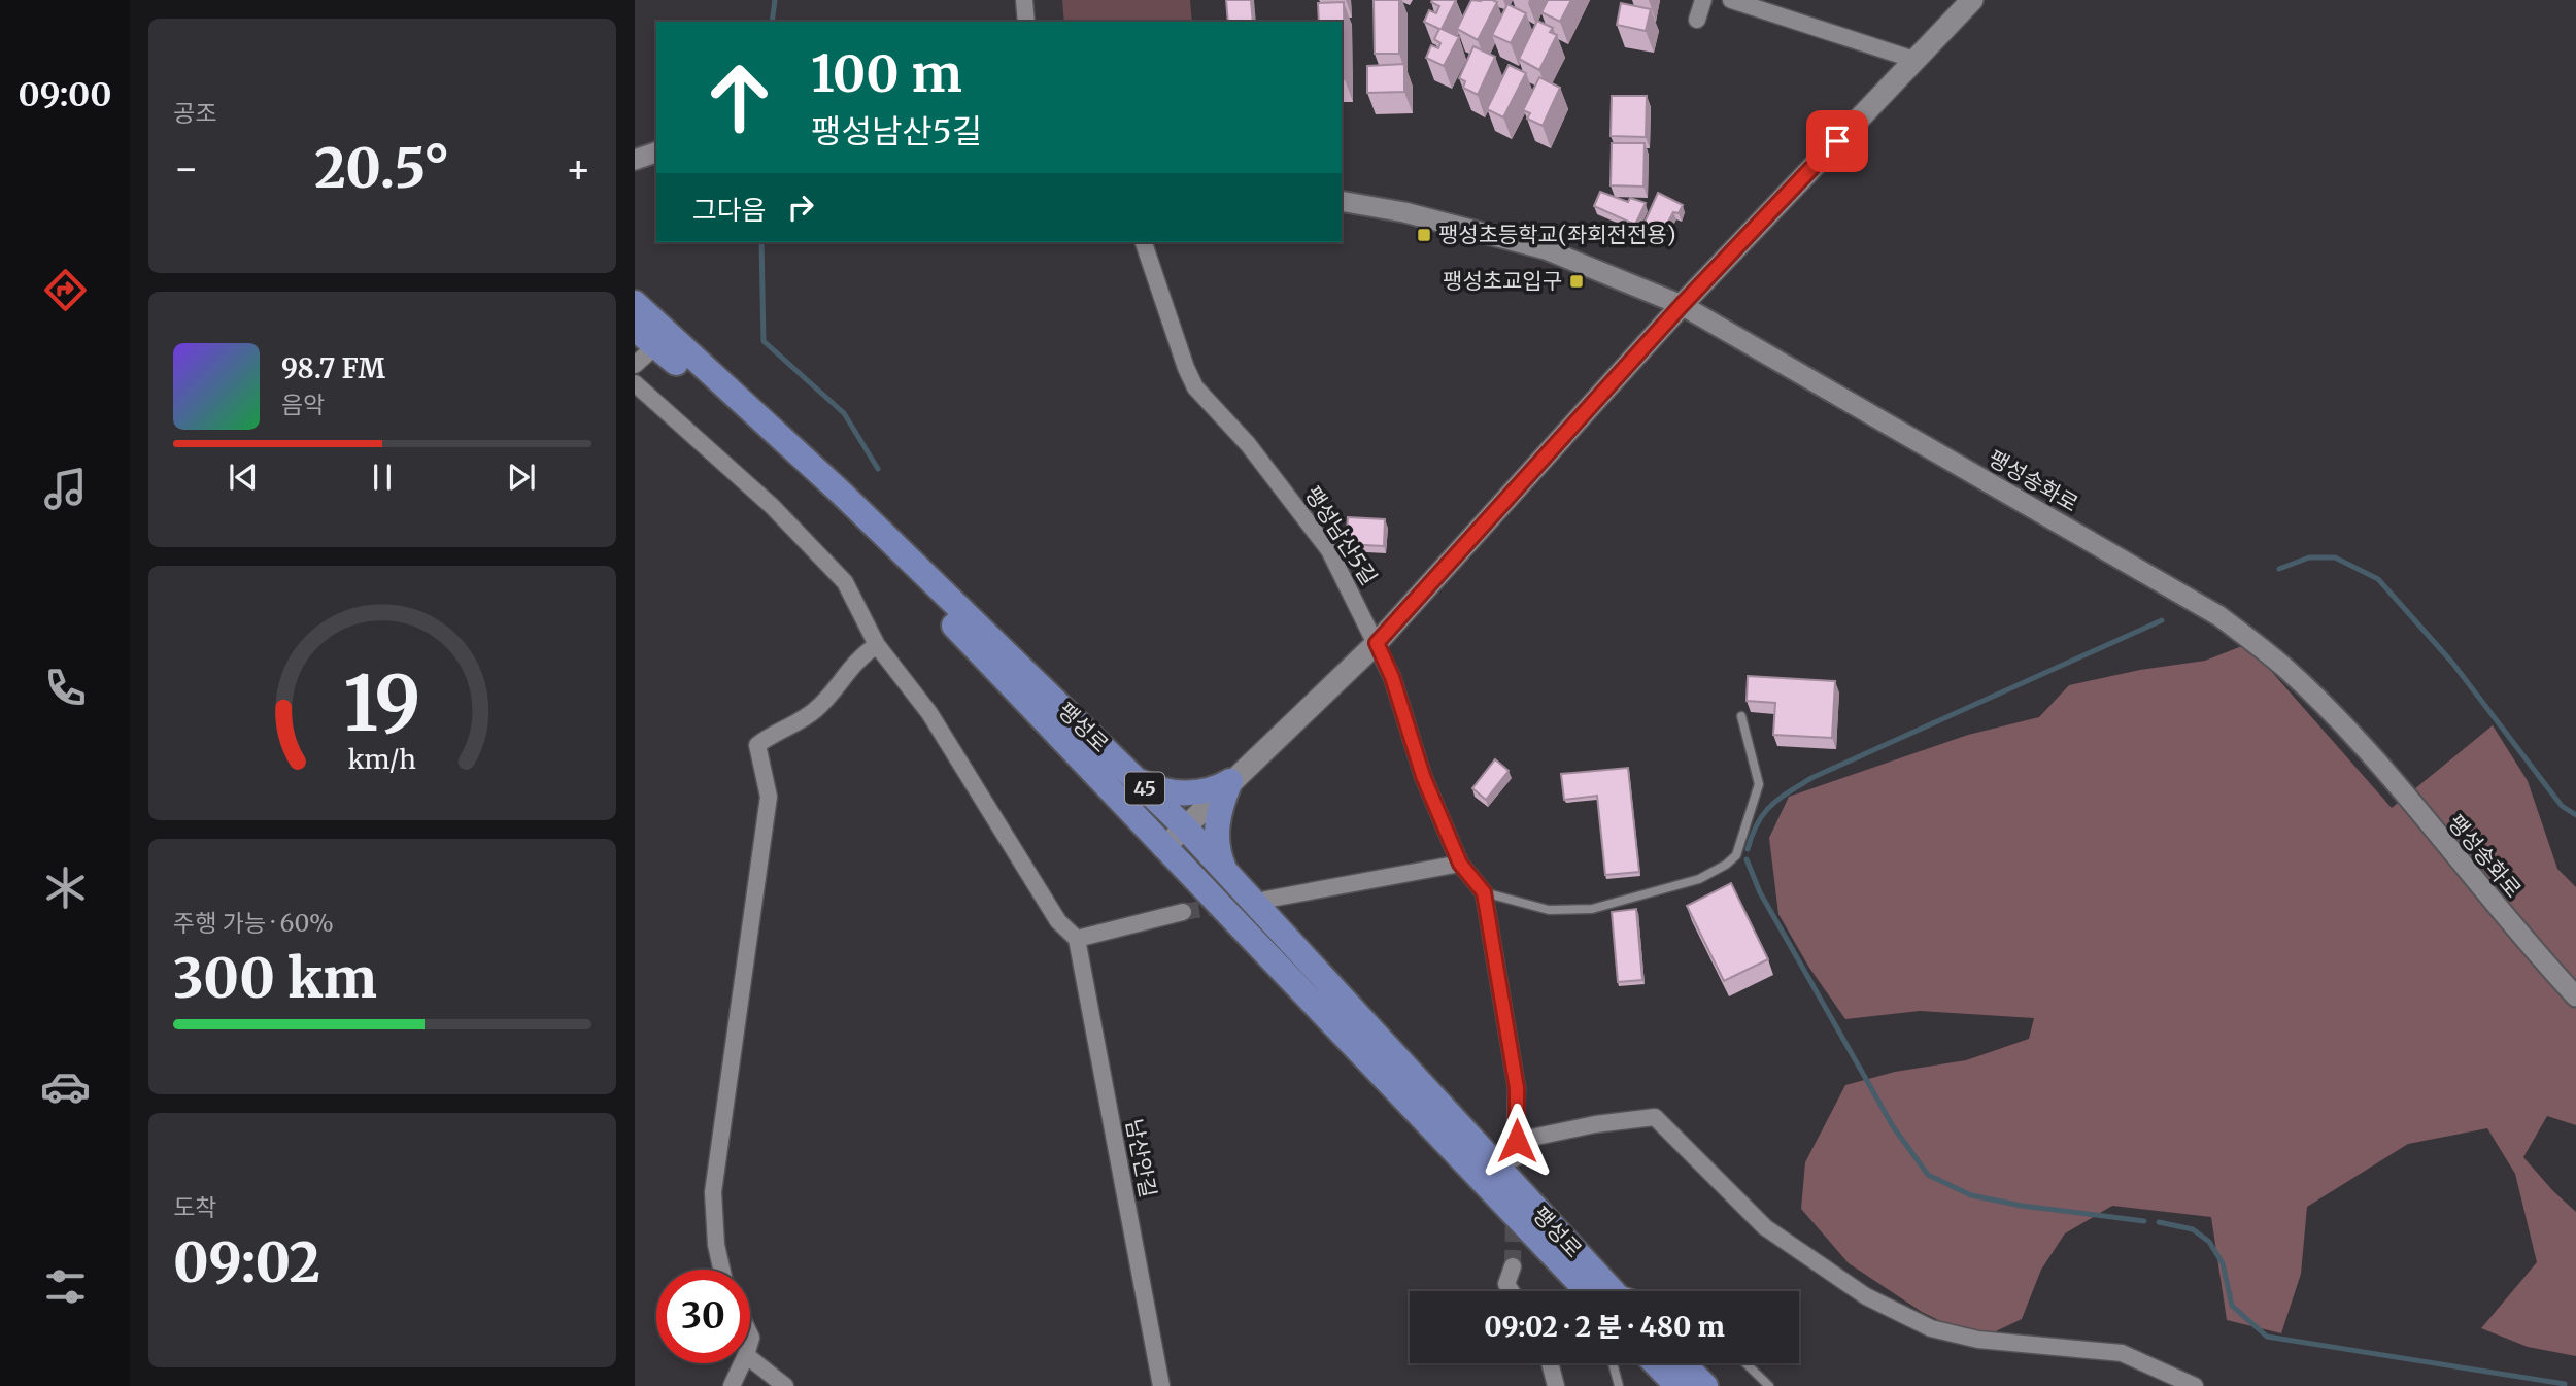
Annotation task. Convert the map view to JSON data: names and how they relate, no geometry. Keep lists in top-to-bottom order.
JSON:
{
  "streets": {
    "main road": ["팽성로", "45"],
    "street": ["팽성송화로", "팽성남산5길", "남산안길"]
  },
  "places": {
    "transit": ["팽성초등학교(좌회전전용)", "팽성초교입구"]
  },
  "page": {
    "tabs": "09:00",
    "tile": [
      "공조",
      ["주행 가능 · 60%", "300 km"],
      ["도착", "09:02"]
    ],
    "turn": ["100 m", "팽성남산5길"],
    "heat": ["−", "20.5°", "+"],
    "then": "그다음",
    "song": ["98.7 FM", "음악"],
    "limit": "30",
    "trip": "09:02 · 2 분 · 480 m",
    "gauge": ["19", "km/h"]
  }
}
